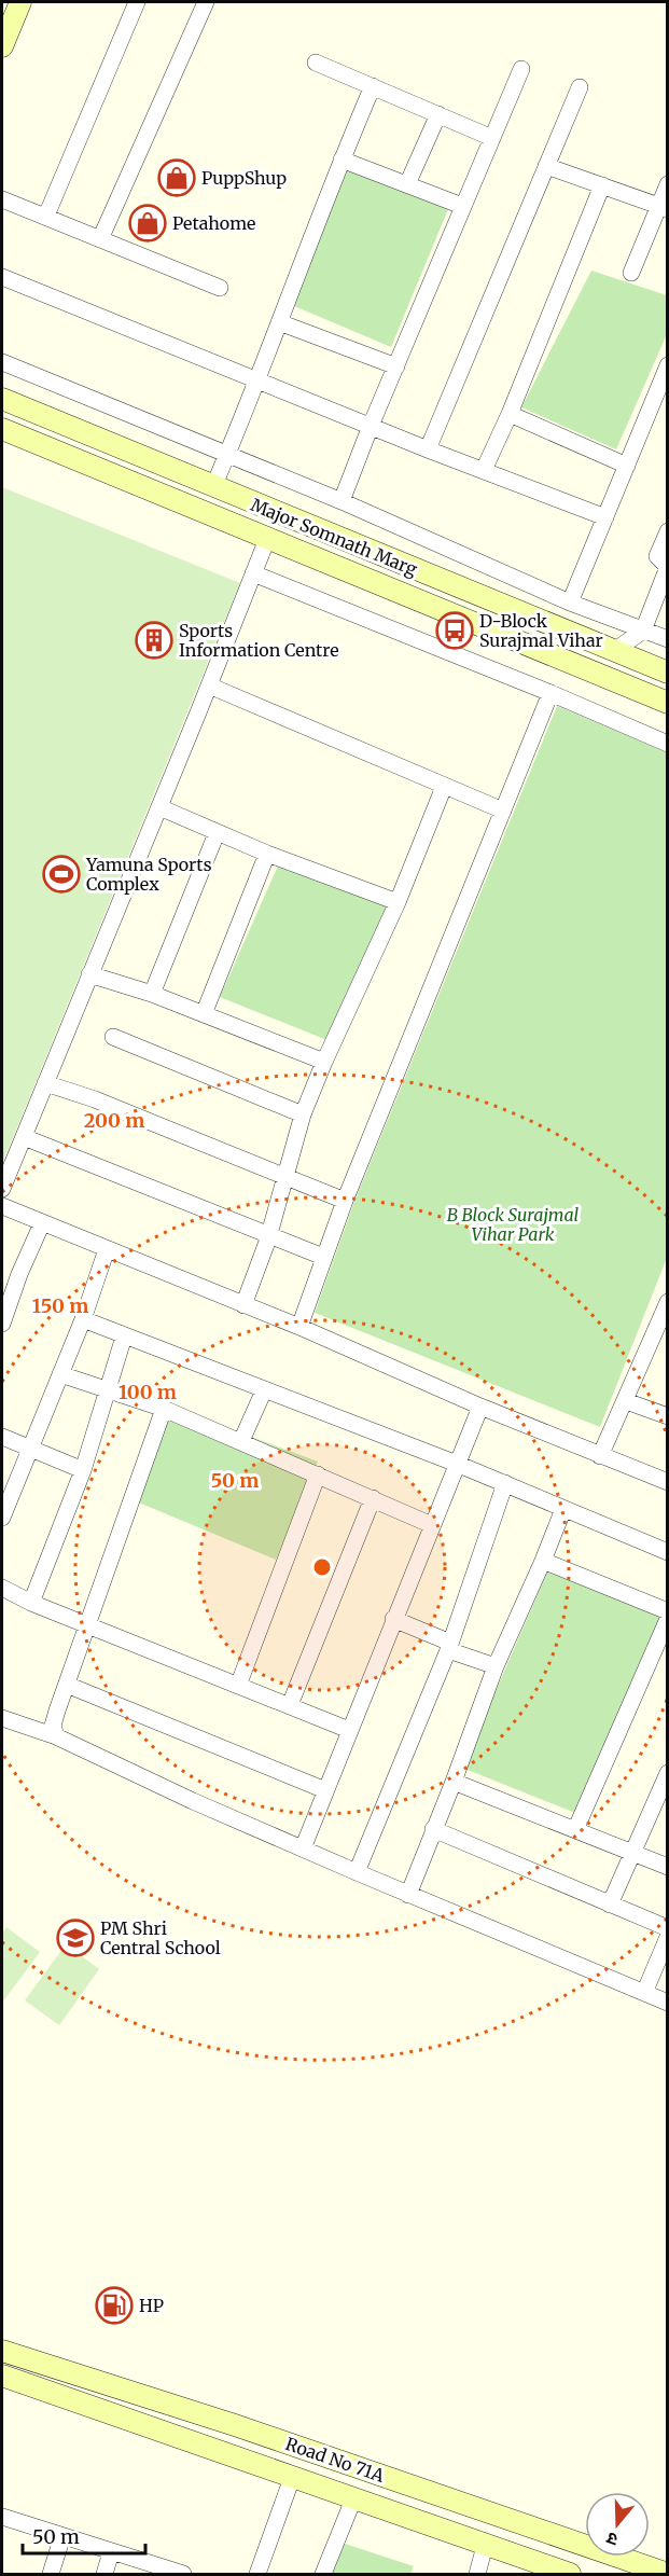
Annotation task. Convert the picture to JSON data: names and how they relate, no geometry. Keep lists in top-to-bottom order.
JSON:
{
  "streets": {
    "main road": ["Major Somnath Marg", "Road No 71A"]
  },
  "parks": ["B Block Surajmal Vihar Park"],
  "places": {
    "shop": ["PuppShup", "Petahome"],
    "bus stop": ["D-Block Surajmal Vihar"],
    "building": ["Sports Information Centre"],
    "sports": ["Yamuna Sports Complex"],
    "school or university": ["PM Shri Central School"],
    "fuel station": ["HP"]
  },
  "scale_bar": "50 m",
  "north": "bottom",
  "rings": [
    "200 m",
    "150 m",
    "100 m",
    "50 m"
  ]
}
